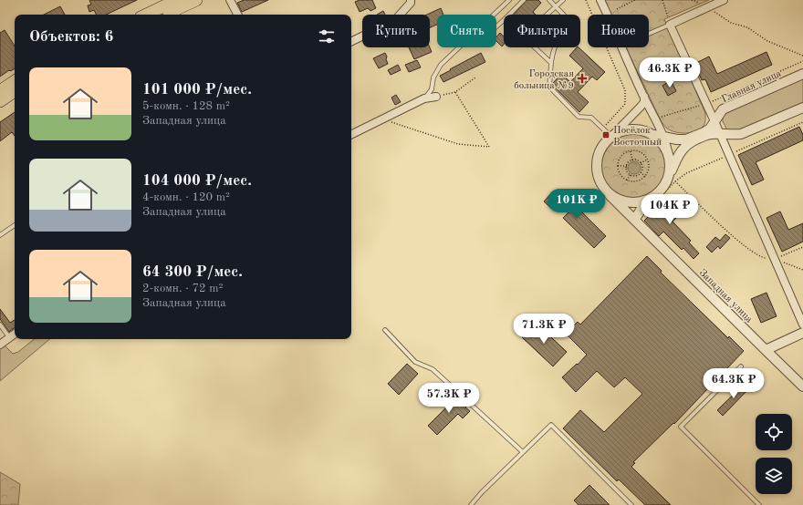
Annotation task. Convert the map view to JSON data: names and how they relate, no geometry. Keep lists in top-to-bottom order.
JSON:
{
  "streets": {
    "street": ["Главная улица", "Западная улица"]
  },
  "crossings": [
    ["Главная улица", "Западная улица"]
  ],
  "places": {
    "health": ["Городская больница №9"],
    "transit": ["Посёлок Восточный"]
  },
  "page": {
    "chip": [
      "Купить",
      "Снять",
      "Фильтры",
      "Новое"
    ],
    "heading": "Объектов: 6",
    "price": [
      "46.3K ₽",
      "101K ₽",
      "104K ₽",
      "71.3K ₽",
      "64.3K ₽",
      "57.3K ₽"
    ],
    "list": [
      {
        "name": "101 000 ₽/мес.",
        "note": "5-комн. · 128 m² · Западная улица"
      },
      {
        "name": "104 000 ₽/мес.",
        "note": "4-комн. · 120 m² · Западная улица"
      },
      {
        "name": "64 300 ₽/мес.",
        "note": "2-комн. · 72 m² · Западная улица"
      }
    ]
  }
}
